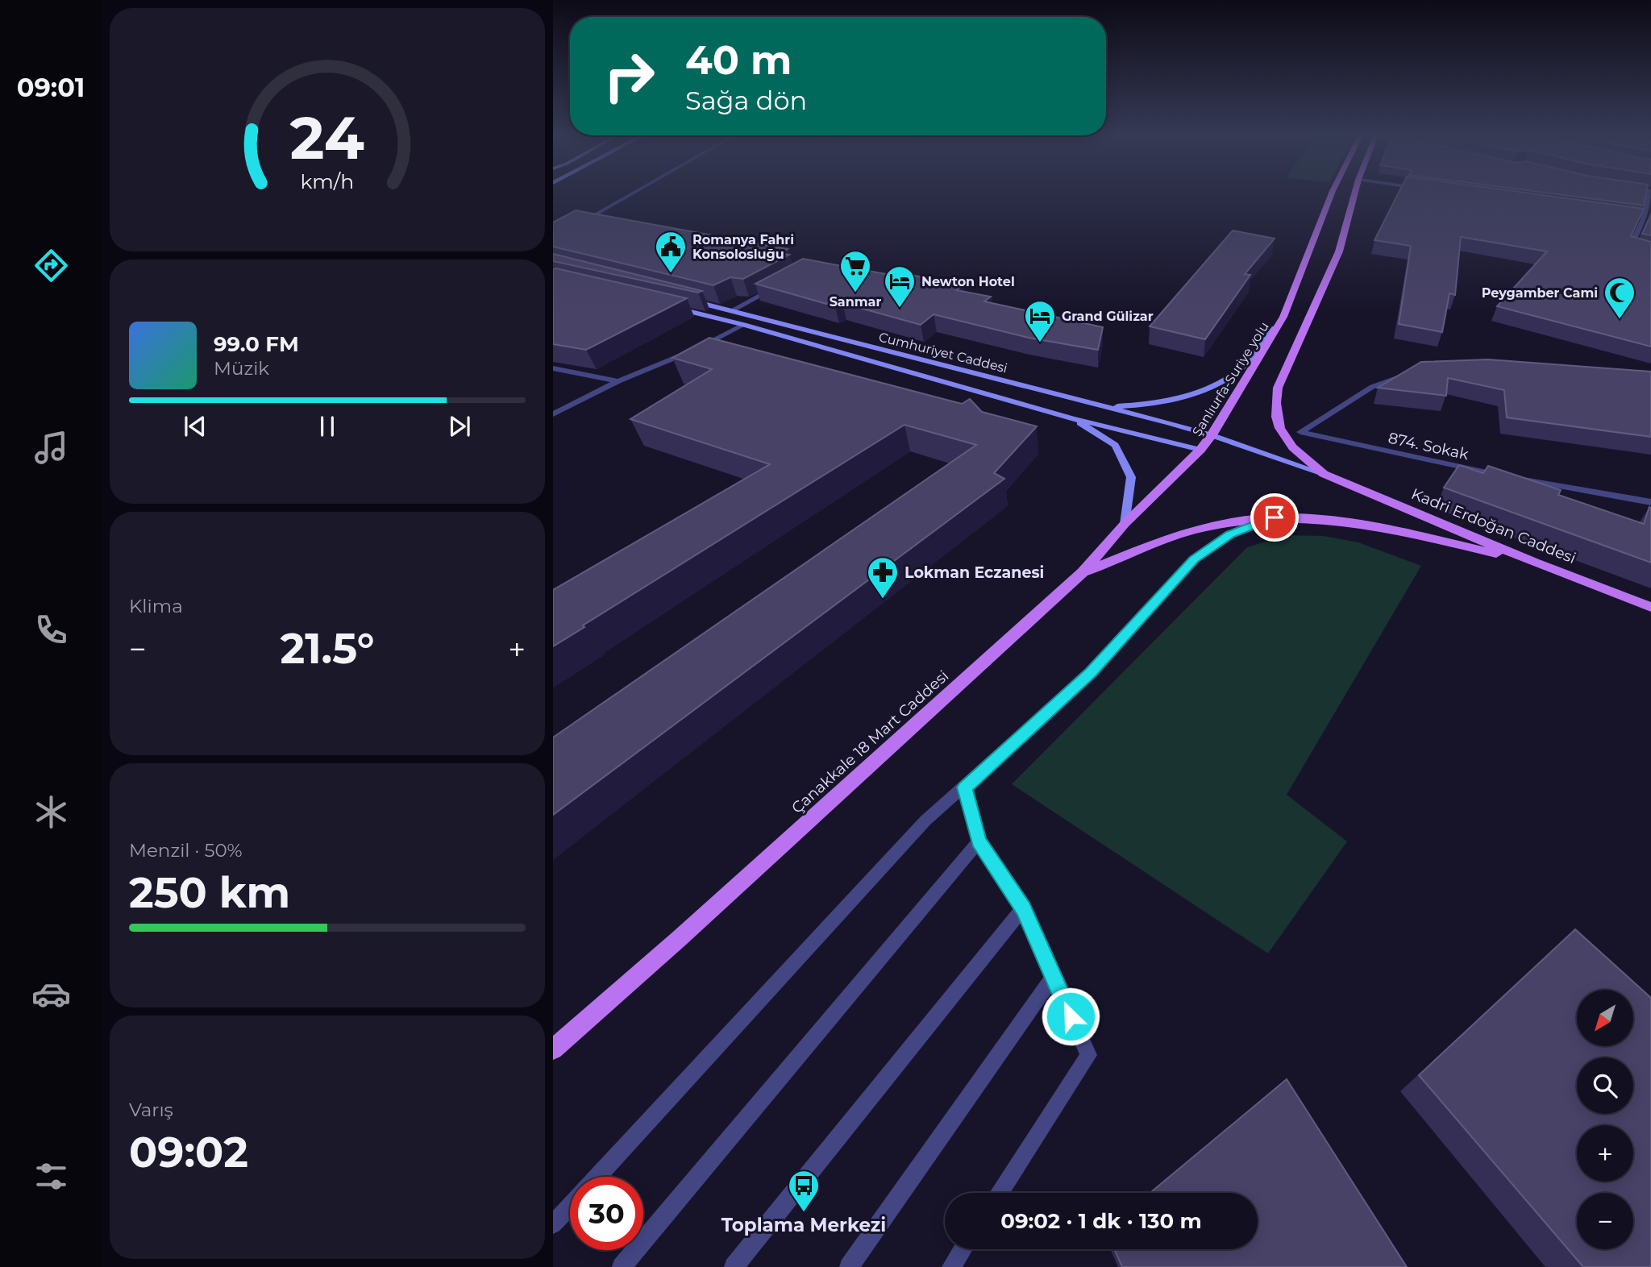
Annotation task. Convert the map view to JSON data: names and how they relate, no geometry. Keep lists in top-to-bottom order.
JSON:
{
  "streets": {
    "main road": [
      "Cumhuriyet Caddesi",
      "Şanlıurfa-Suriye yolu",
      "Kadri Erdoğan Caddesi",
      "Çanakkale 18 Mart Caddesi"
    ],
    "street": ["874. Sokak"]
  },
  "crossings": [
    ["Cumhuriyet Caddesi", "Şanlıurfa-Suriye yolu"],
    ["Cumhuriyet Caddesi", "Kadri Erdoğan Caddesi"],
    ["Cumhuriyet Caddesi", "Çanakkale 18 Mart Caddesi"],
    ["Şanlıurfa-Suriye yolu", "Çanakkale 18 Mart Caddesi"]
  ],
  "places": {
    "public building": ["Romanya Fahri Konsolosluğu"],
    "supermarket": ["Sanmar"],
    "hotel": ["Newton Hotel", "Grand Gülizar"],
    "mosque": ["Peygamber Cami"],
    "pharmacy": ["Lokman Eczanesi"],
    "bus stop": ["Toplama Merkezi"]
  },
  "north": "bottom left",
  "page": {
    "tabs": "09:01",
    "turn": ["40 m", "Sağa dön"],
    "song": ["99.0 FM", "Müzik"],
    "tile": [
      "Klima",
      ["Menzil · 50%", "250 km"],
      ["Varış", "09:02"]
    ],
    "heat": ["−", "21.5°", "+"],
    "map_buttons": ["+", "−"],
    "limit": "30",
    "trip": "09:02 · 1 dk · 130 m",
    "gauge": ["24", "km/h"]
  }
}
